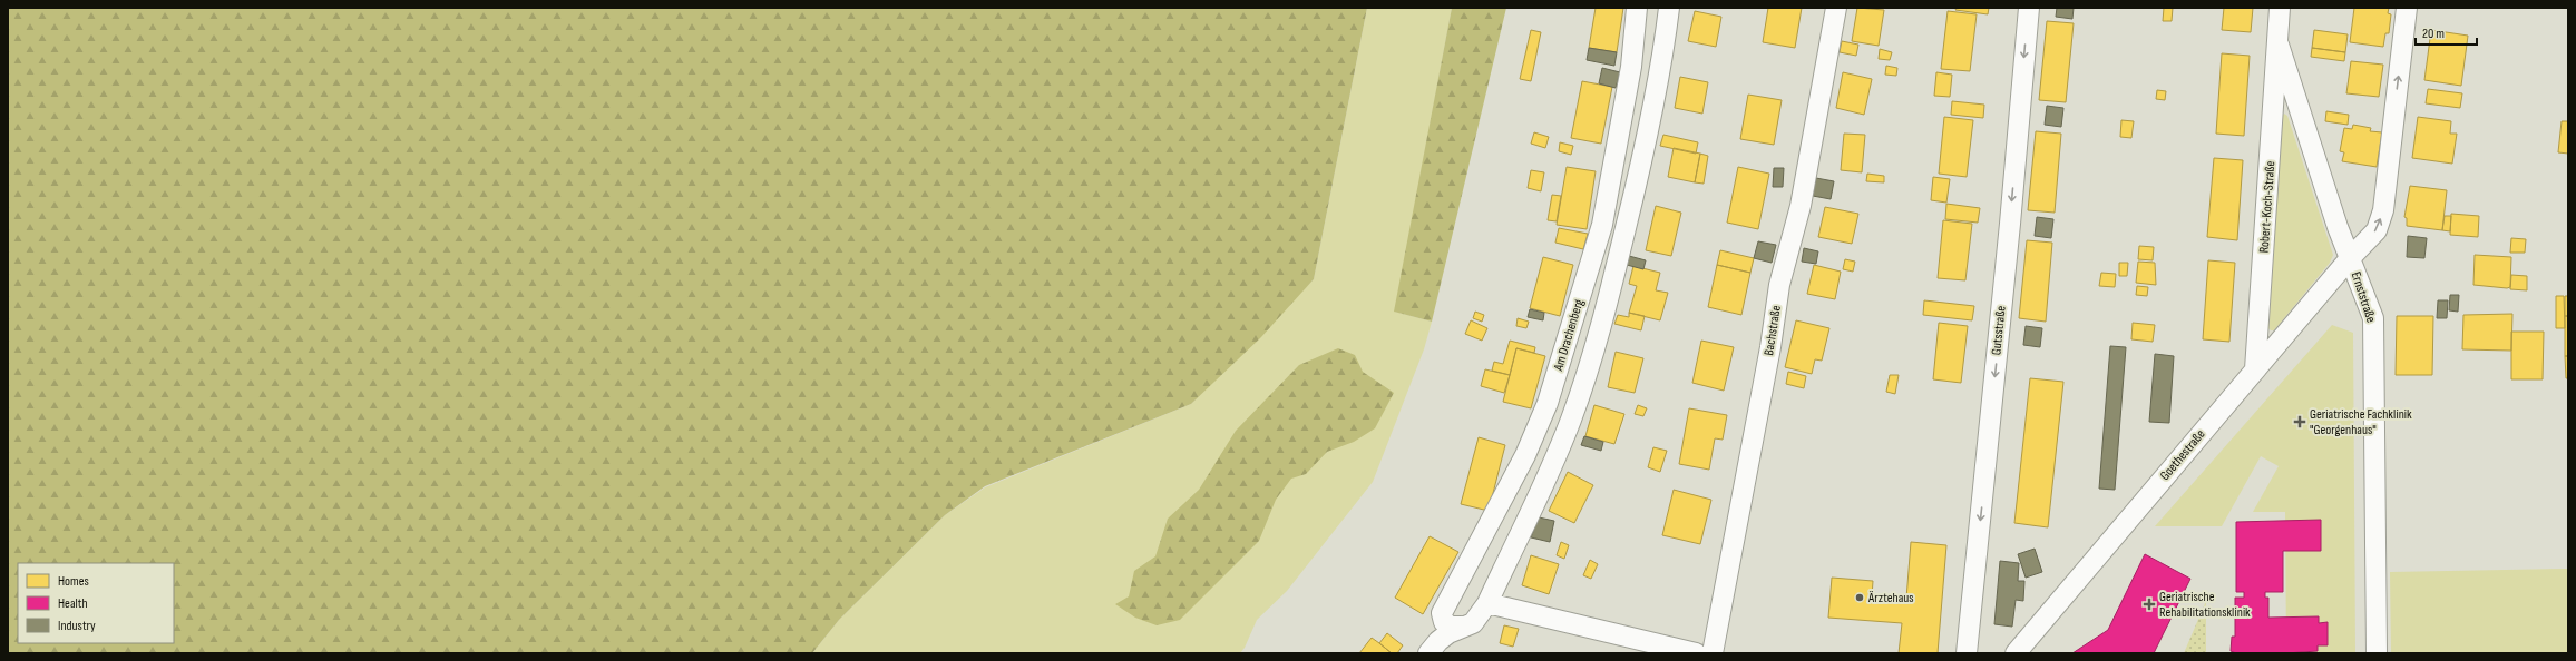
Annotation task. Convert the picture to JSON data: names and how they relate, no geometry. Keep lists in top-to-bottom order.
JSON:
{
  "streets": {
    "street": [
      "Robert-Koch-Straße",
      "Ernststraße",
      "Bachstraße",
      "Gutsstraße",
      "Am Drachenberg",
      "Goethestraße"
    ]
  },
  "crossings": [
    ["Robert-Koch-Straße", "Ernststraße"],
    ["Robert-Koch-Straße", "Goethestraße"],
    ["Ernststraße", "Goethestraße"]
  ],
  "one_way": ["Ernststraße", "Gutsstraße"],
  "places": {
    "health": ["Geriatrische Fachklinik \"Georgenhaus\"", "Geriatrische Rehabilitationsklinik"],
    "other": ["Ärztehaus"]
  },
  "legend": ["Homes", "Health", "Industry"],
  "scale_bar": "20 m"
}
